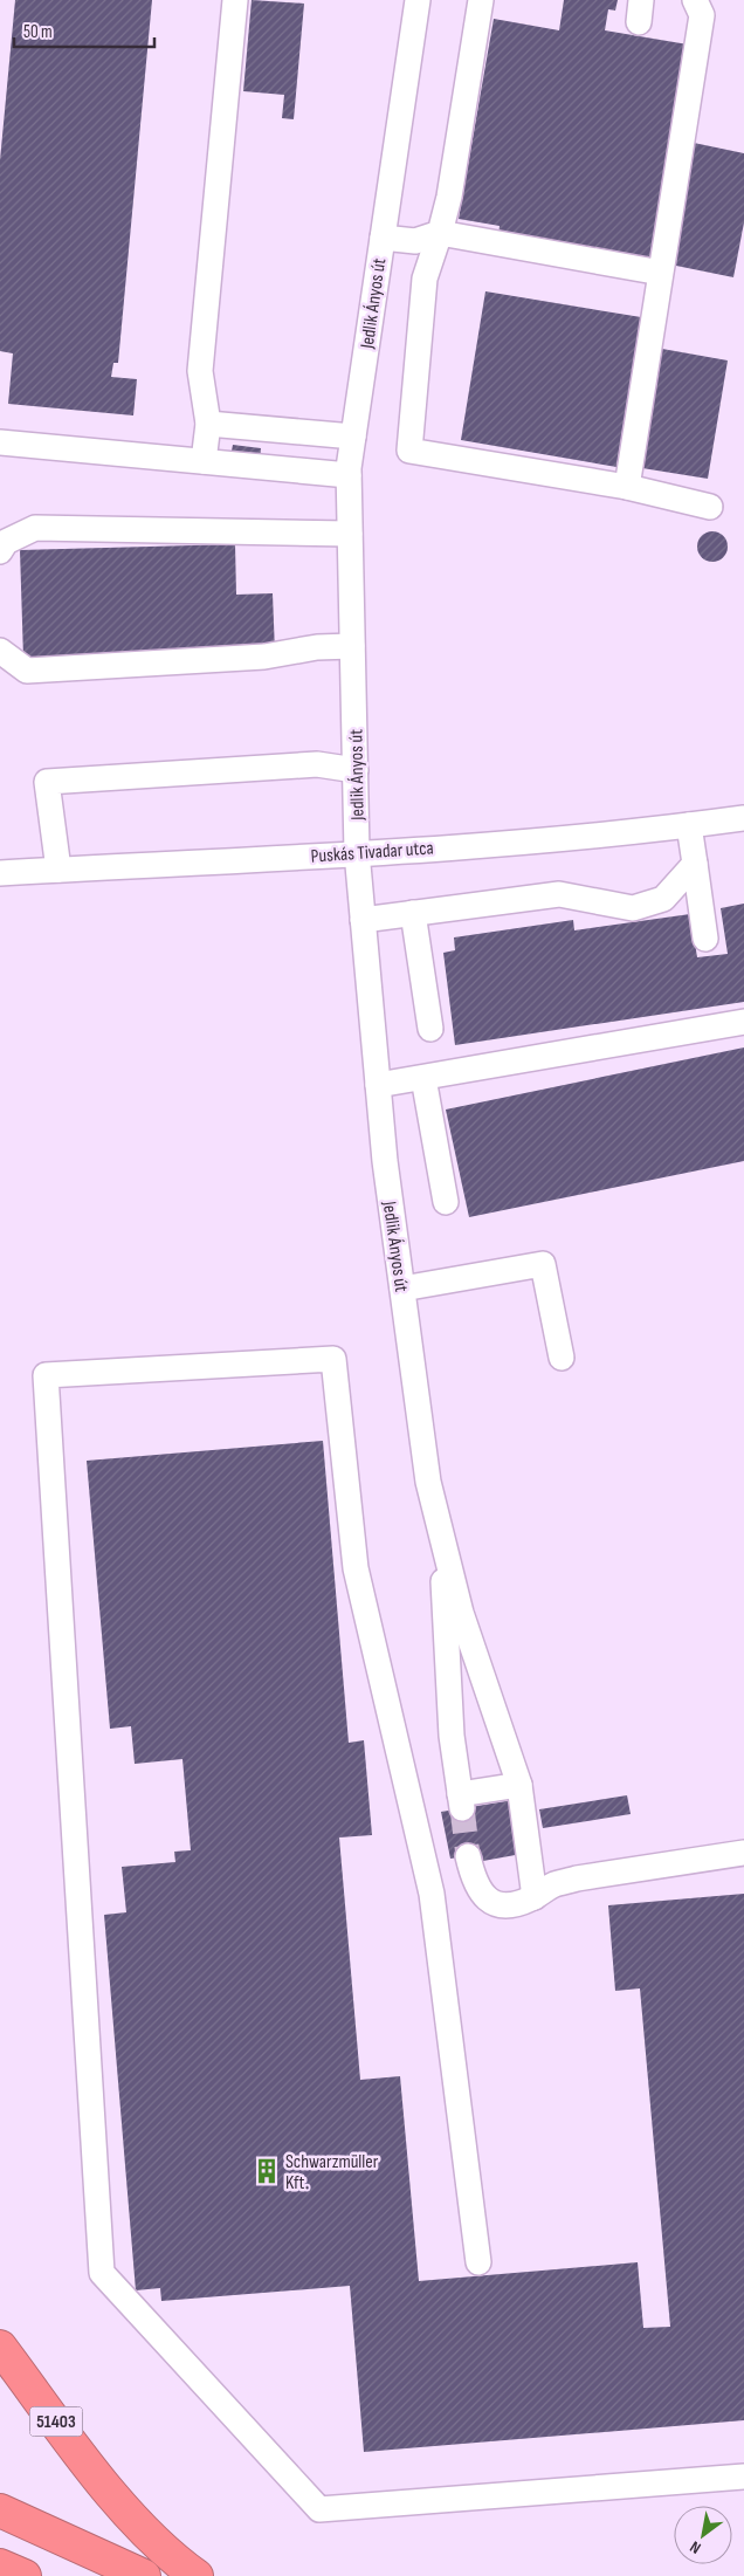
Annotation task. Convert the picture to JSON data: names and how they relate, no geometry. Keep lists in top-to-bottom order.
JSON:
{
  "streets": {
    "highway": ["51403"],
    "street": ["Jedlik Ányos út", "Puskás Tivadar utca"]
  },
  "crossings": [
    ["Jedlik Ányos út", "Puskás Tivadar utca"]
  ],
  "places": {
    "building": ["Schwarzmüller Kft."]
  },
  "scale_bar": "50 m",
  "north": "bottom left"
}
